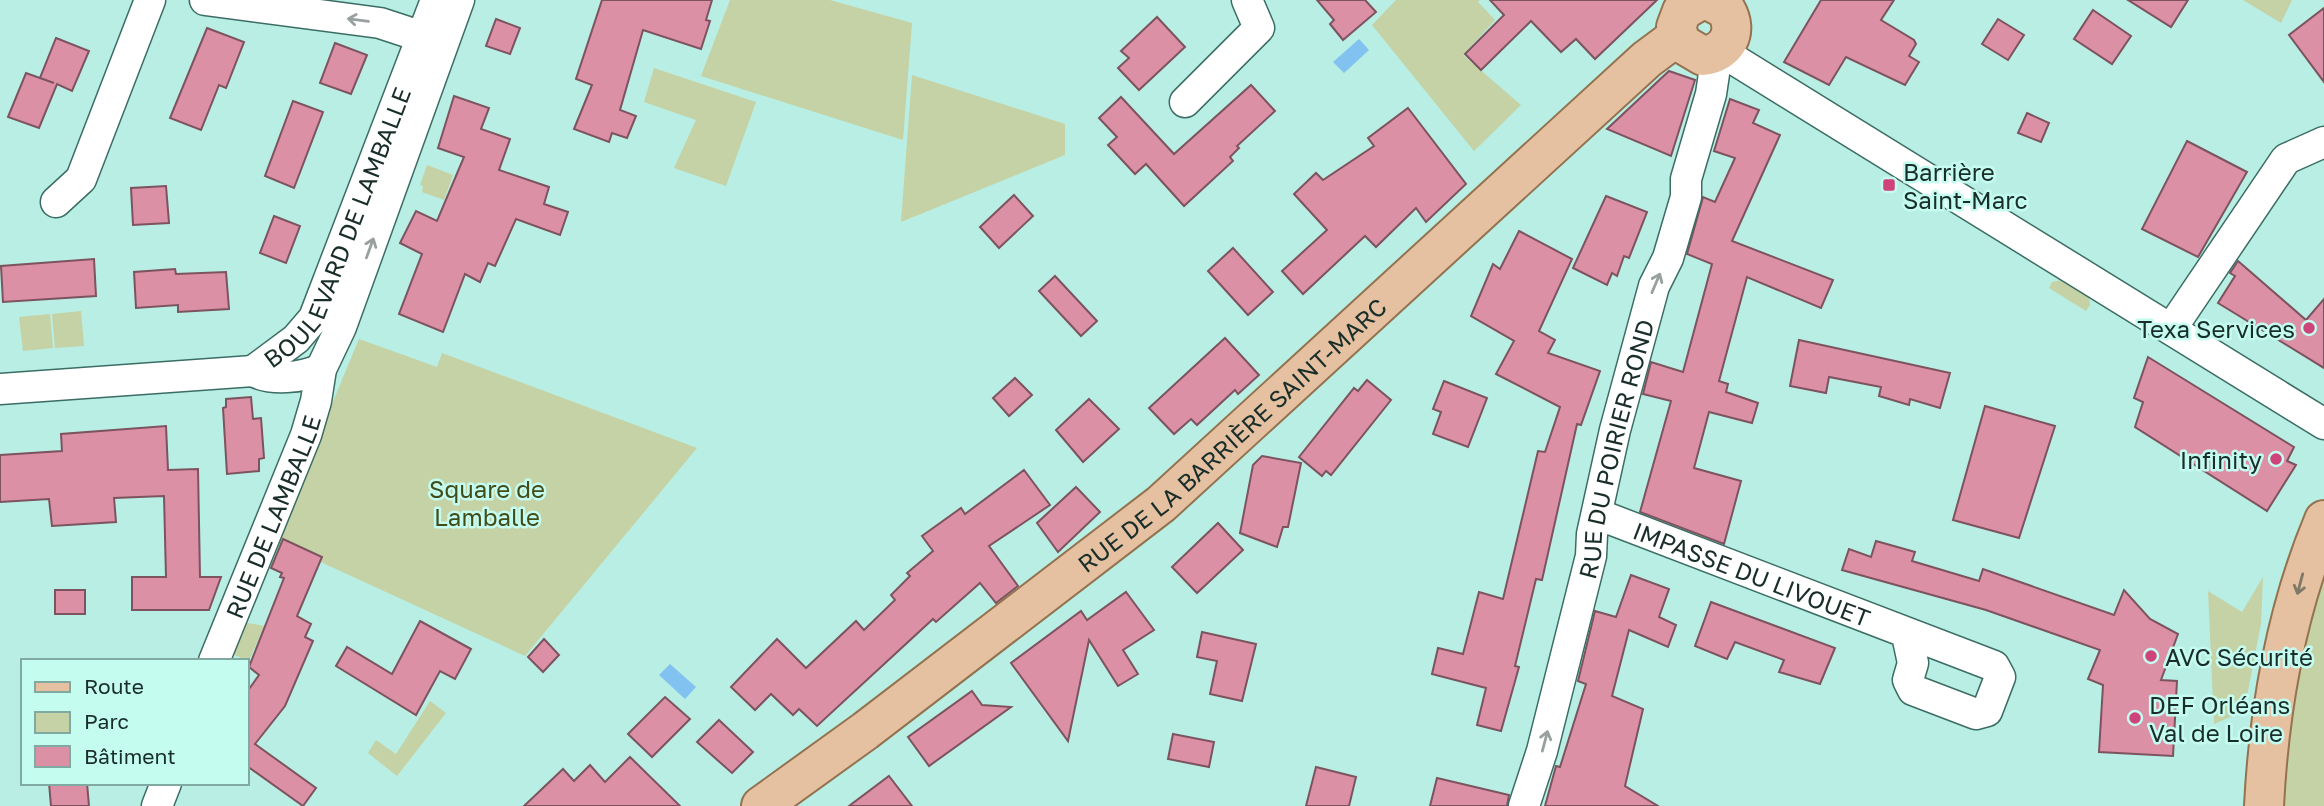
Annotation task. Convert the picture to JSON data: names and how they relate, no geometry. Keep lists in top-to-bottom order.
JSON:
{
  "streets": {
    "main road": ["RUE DE LA BARRIÈRE SAINT-MARC"],
    "street": [
      "BOULEVARD DE LAMBALLE",
      "RUE DU POIRIER ROND",
      "RUE DE LAMBALLE",
      "IMPASSE DU LIVOUET"
    ]
  },
  "crossings": [
    ["BOULEVARD DE LAMBALLE", "RUE DE LAMBALLE"],
    ["RUE DE LA BARRIÈRE SAINT-MARC", "RUE DU POIRIER ROND"],
    ["RUE DU POIRIER ROND", "IMPASSE DU LIVOUET"]
  ],
  "one_way": ["RUE DU POIRIER ROND"],
  "parks": ["Square de Lamballe"],
  "places": {
    "transit": ["Barrière Saint-Marc"],
    "other": [
      "Texa Services",
      "Infinity",
      "AVC Sécurité",
      "DEF Orléans Val de Loire"
    ]
  },
  "legend": ["Route", "Parc", "Bâtiment"]
}
